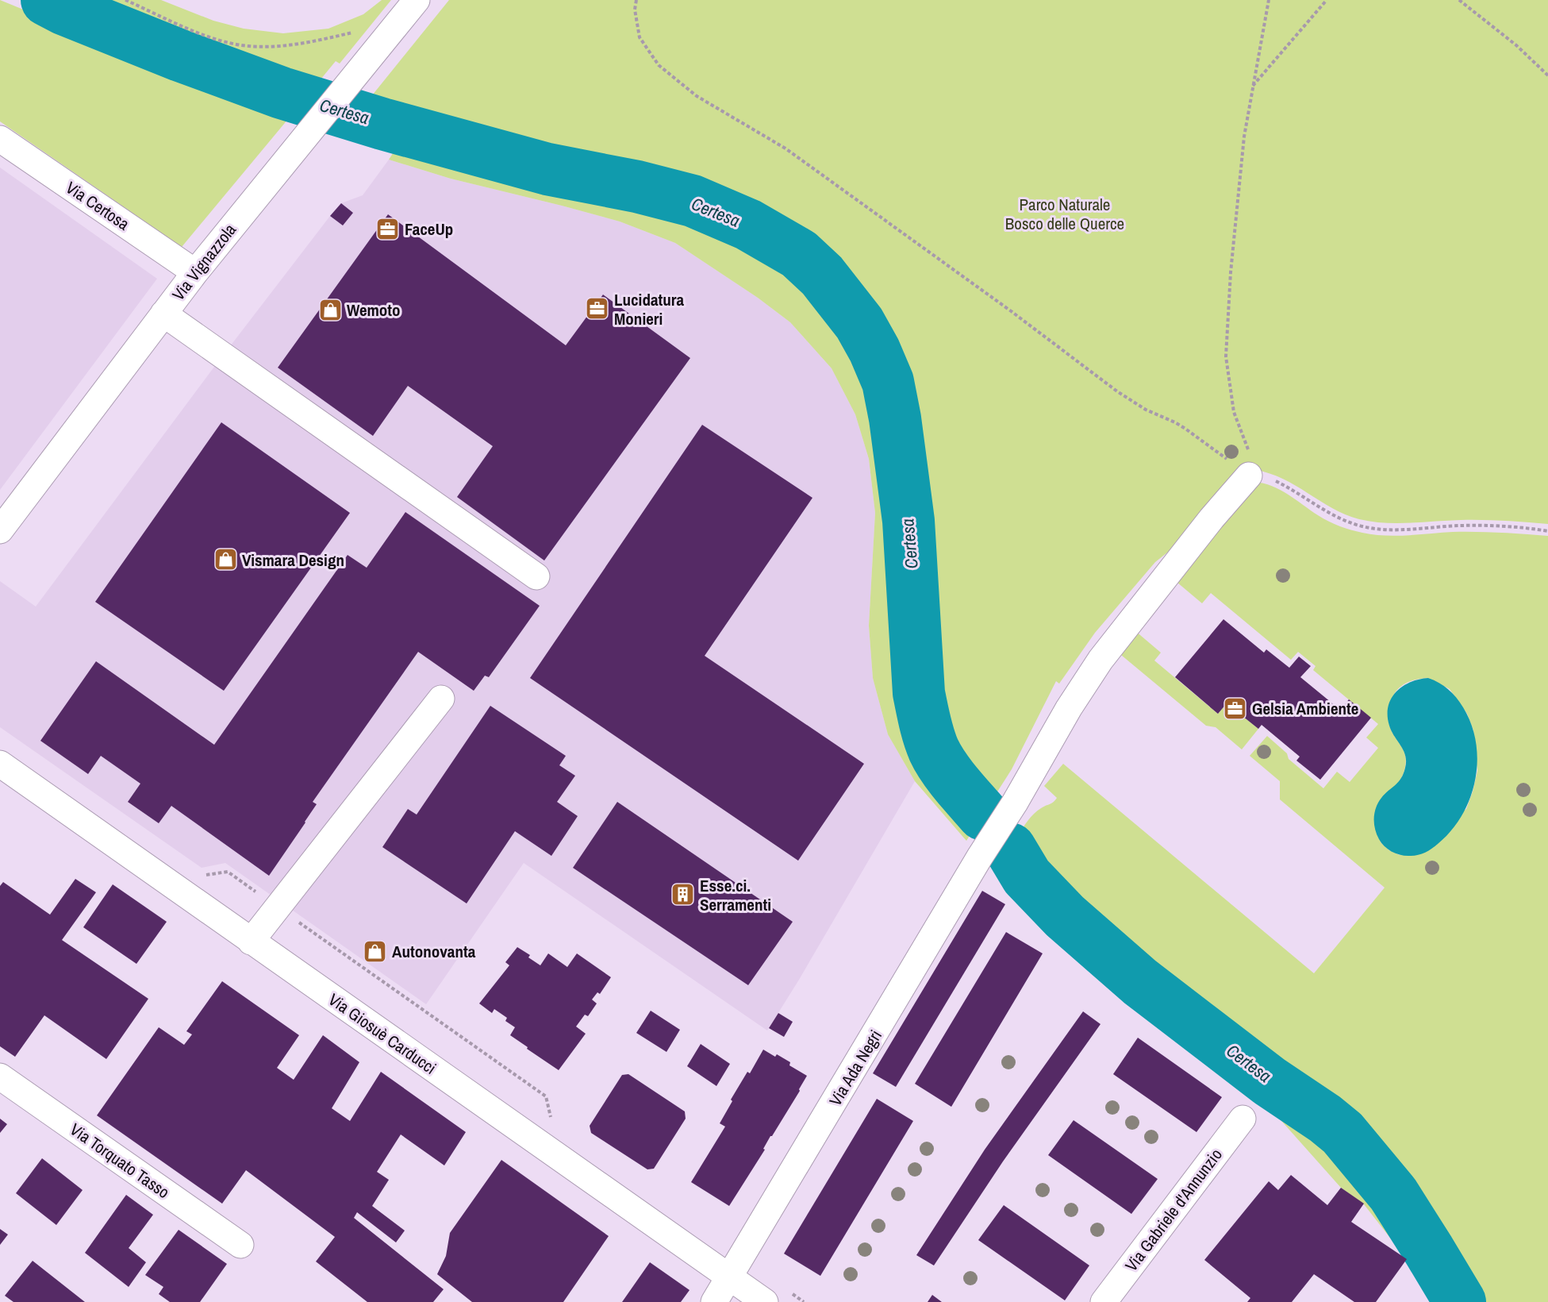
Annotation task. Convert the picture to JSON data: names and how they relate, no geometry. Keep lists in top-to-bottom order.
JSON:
{
  "streets": {
    "street": [
      "Via Certosa",
      "Via Vignazzola",
      "Via Giosuè Carducci",
      "Via Ada Negri",
      "Via Torquato Tasso",
      "Via Gabriele d'Annunzio"
    ]
  },
  "crossings": [
    ["Via Certosa", "Via Vignazzola"],
    ["Via Giosuè Carducci", "Via Ada Negri"]
  ],
  "water": ["Certesa"],
  "parks": ["Parco Naturale Bosco delle Querce"],
  "places": {
    "office": ["FaceUp", "Lucidatura Monieri", "Gelsia Ambiente"],
    "shop": ["Wemoto", "Vismara Design", "Autonovanta"],
    "building": ["Esse.ci. Serramenti"]
  }
}
